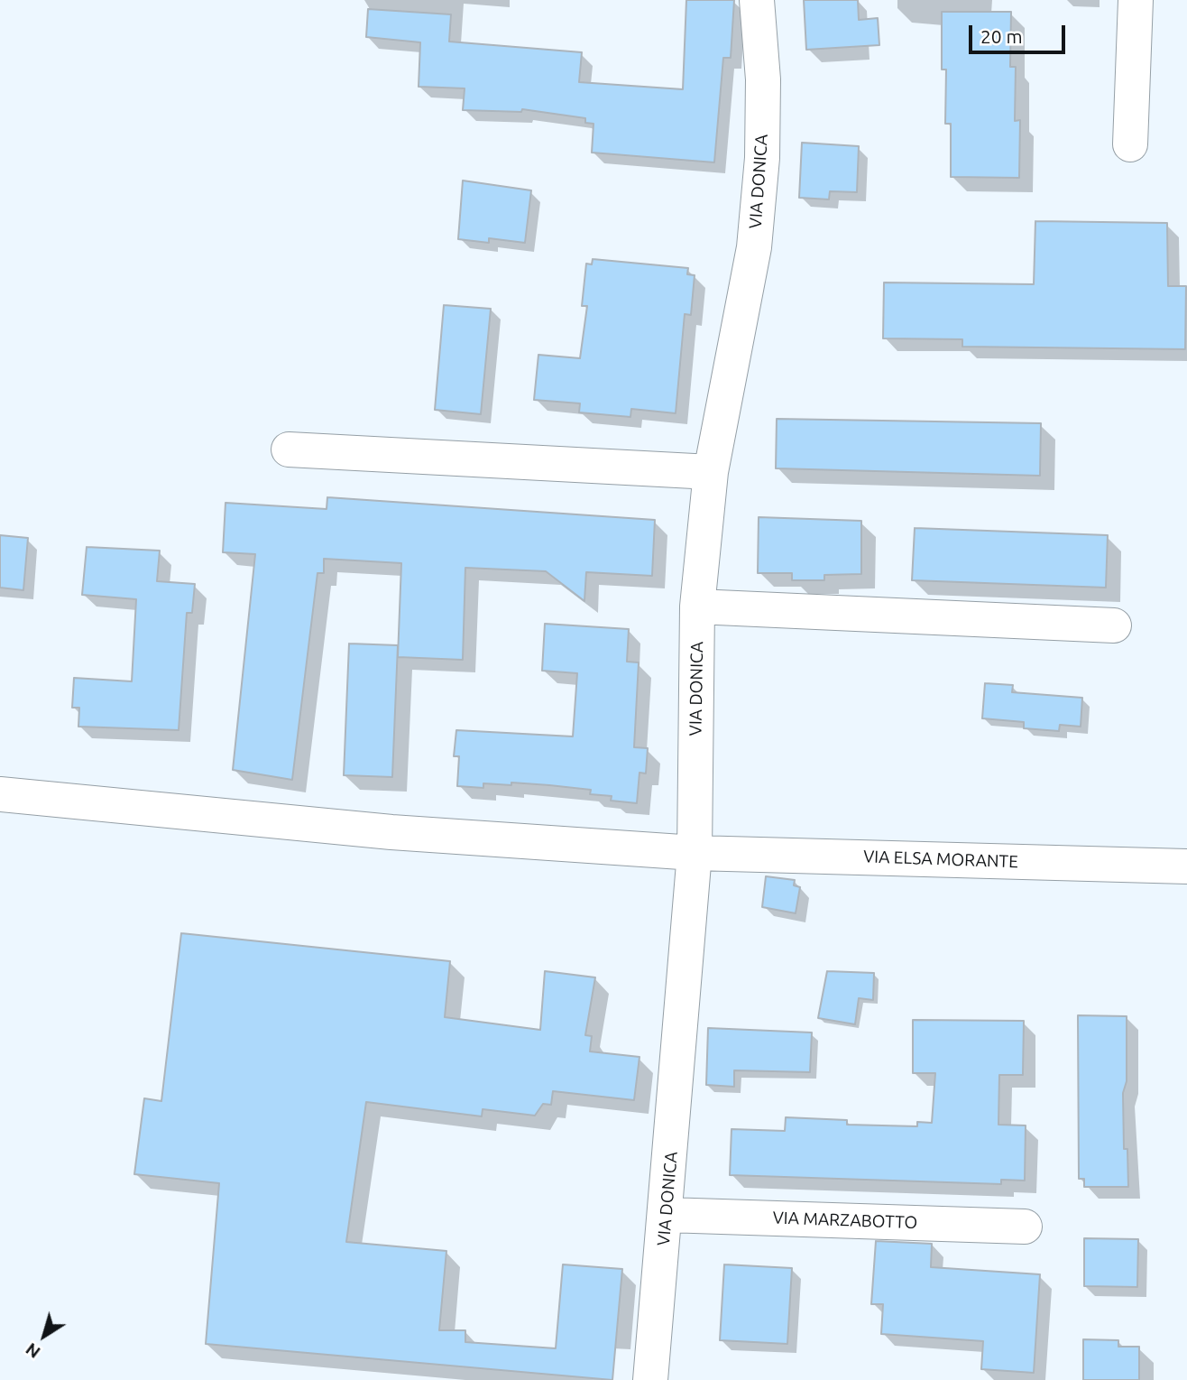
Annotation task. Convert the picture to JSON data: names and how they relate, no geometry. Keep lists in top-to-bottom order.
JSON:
{
  "streets": {
    "street": ["VIA DONICA", "VIA ELSA MORANTE", "VIA MARZABOTTO"]
  },
  "crossings": [
    ["VIA DONICA", "VIA ELSA MORANTE"],
    ["VIA DONICA", "VIA MARZABOTTO"]
  ],
  "scale_bar": "20 m",
  "north": "bottom left"
}
